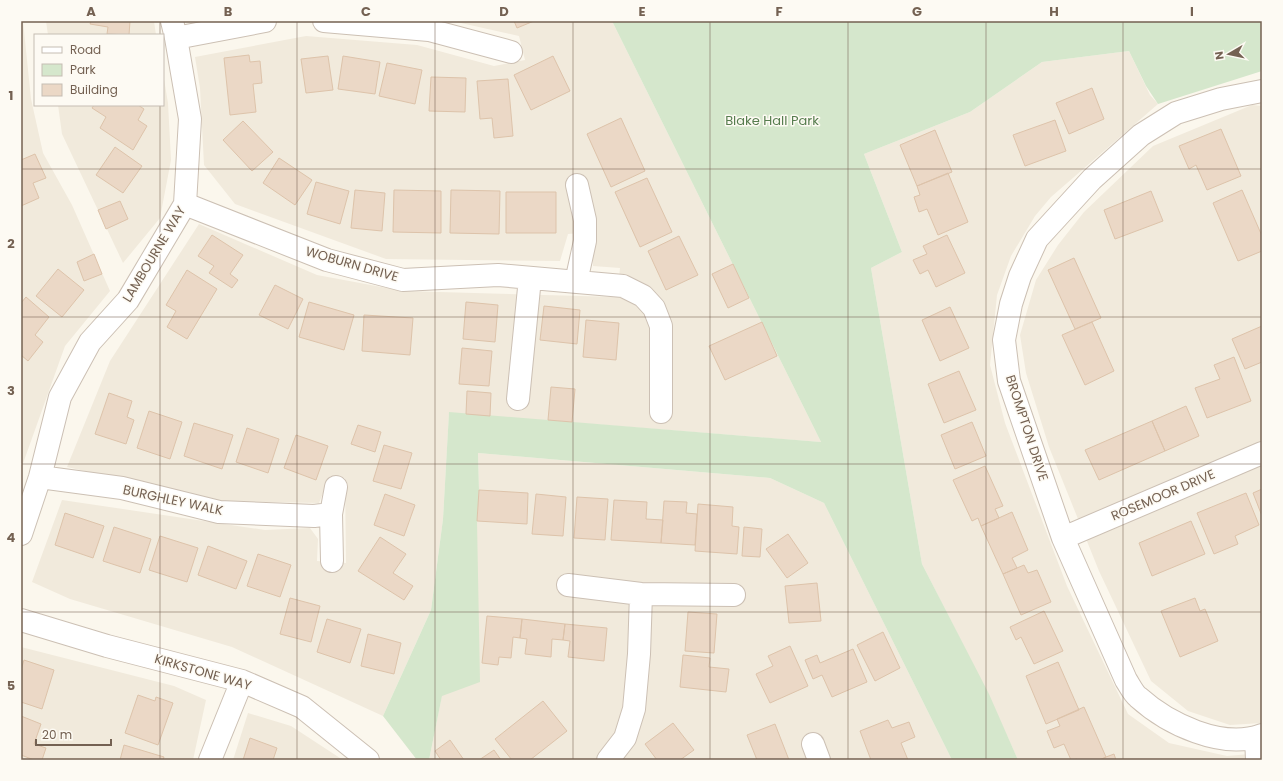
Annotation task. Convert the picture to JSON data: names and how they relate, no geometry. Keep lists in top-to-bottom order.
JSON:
{
  "streets": {
    "street": [
      "LAMBOURNE WAY",
      "WOBURN DRIVE",
      "BROMPTON DRIVE",
      "ROSEMOOR DRIVE",
      "BURGHLEY WALK",
      "KIRKSTONE WAY"
    ]
  },
  "crossings": [
    ["LAMBOURNE WAY", "WOBURN DRIVE"],
    ["LAMBOURNE WAY", "BURGHLEY WALK"],
    ["BROMPTON DRIVE", "ROSEMOOR DRIVE"]
  ],
  "parks": ["Blake Hall Park"],
  "legend": ["Road", "Park", "Building"],
  "scale_bar": "20 m",
  "north": "left",
  "grid": {
    "columns": [
      "A",
      "B",
      "C",
      "D",
      "E",
      "F",
      "G",
      "H",
      "I"
    ],
    "rows": [
      "1",
      "2",
      "3",
      "4",
      "5"
    ]
  }
}
